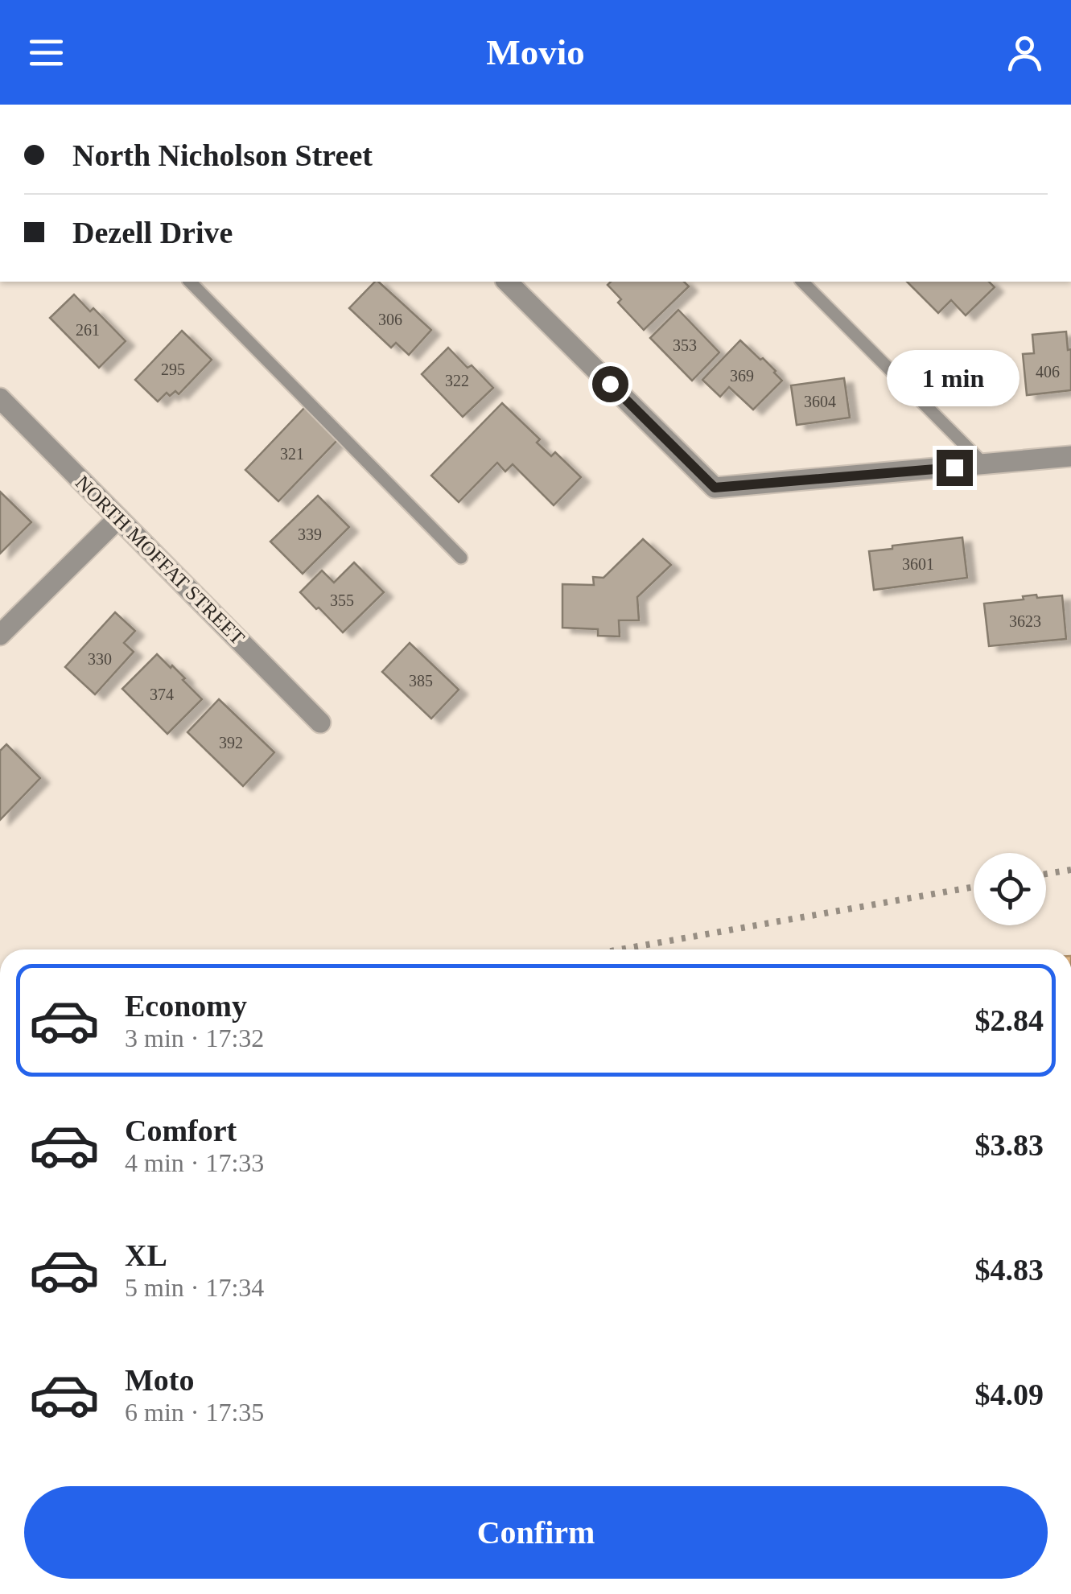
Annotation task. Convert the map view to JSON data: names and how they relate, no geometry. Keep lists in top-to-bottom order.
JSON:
{
  "streets": {
    "street": ["NORTH MOFFAT STREET"]
  },
  "house_numbers": [
    "306",
    "261",
    "353",
    "295",
    "406",
    "369",
    "322",
    "3604",
    "321",
    "339",
    "3601",
    "355",
    "3623",
    "330",
    "385",
    "374",
    "392"
  ],
  "page": {
    "header": "Movio",
    "banner": ["North Nicholson Street", "Dezell Drive"],
    "bubble": "1 min",
    "list": [
      {
        "name": "Economy",
        "note": "3 min · 17:32",
        "value": "$2.84"
      },
      {
        "name": "Comfort",
        "note": "4 min · 17:33",
        "value": "$3.83"
      },
      {
        "name": "XL",
        "note": "5 min · 17:34",
        "value": "$4.83"
      },
      {
        "name": "Moto",
        "note": "6 min · 17:35",
        "value": "$4.09"
      }
    ],
    "buttons": "Confirm"
  }
}
